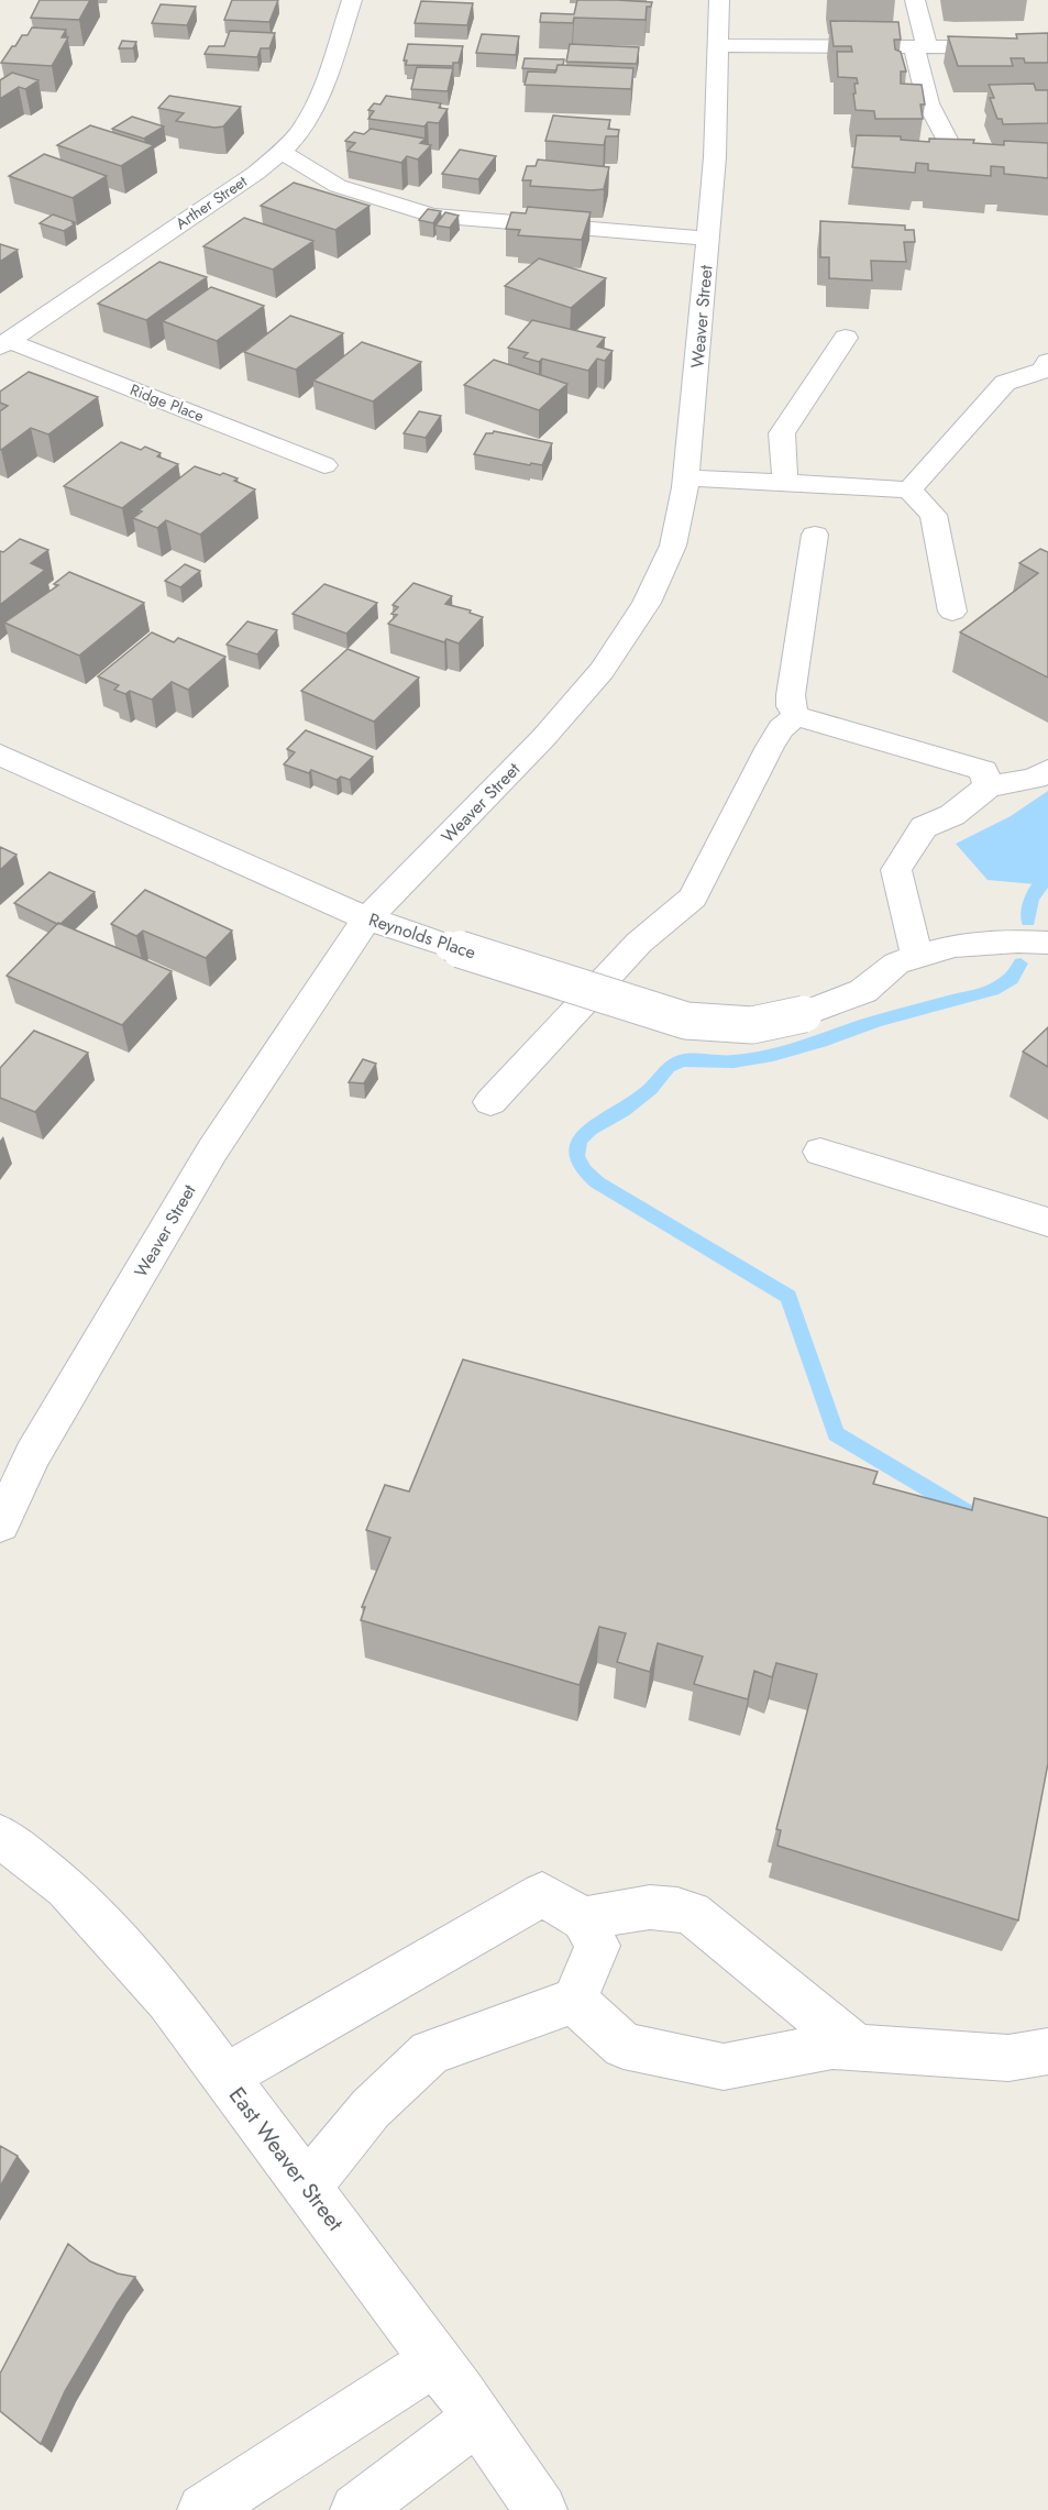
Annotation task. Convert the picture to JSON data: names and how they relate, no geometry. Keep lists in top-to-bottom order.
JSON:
{
  "streets": {
    "street": [
      "Arther Street",
      "Weaver Street",
      "Ridge Place",
      "Reynolds Place",
      "East Weaver Street"
    ]
  },
  "crossings": [
    ["Arther Street", "Ridge Place"],
    ["Weaver Street", "Reynolds Place"]
  ]
}
